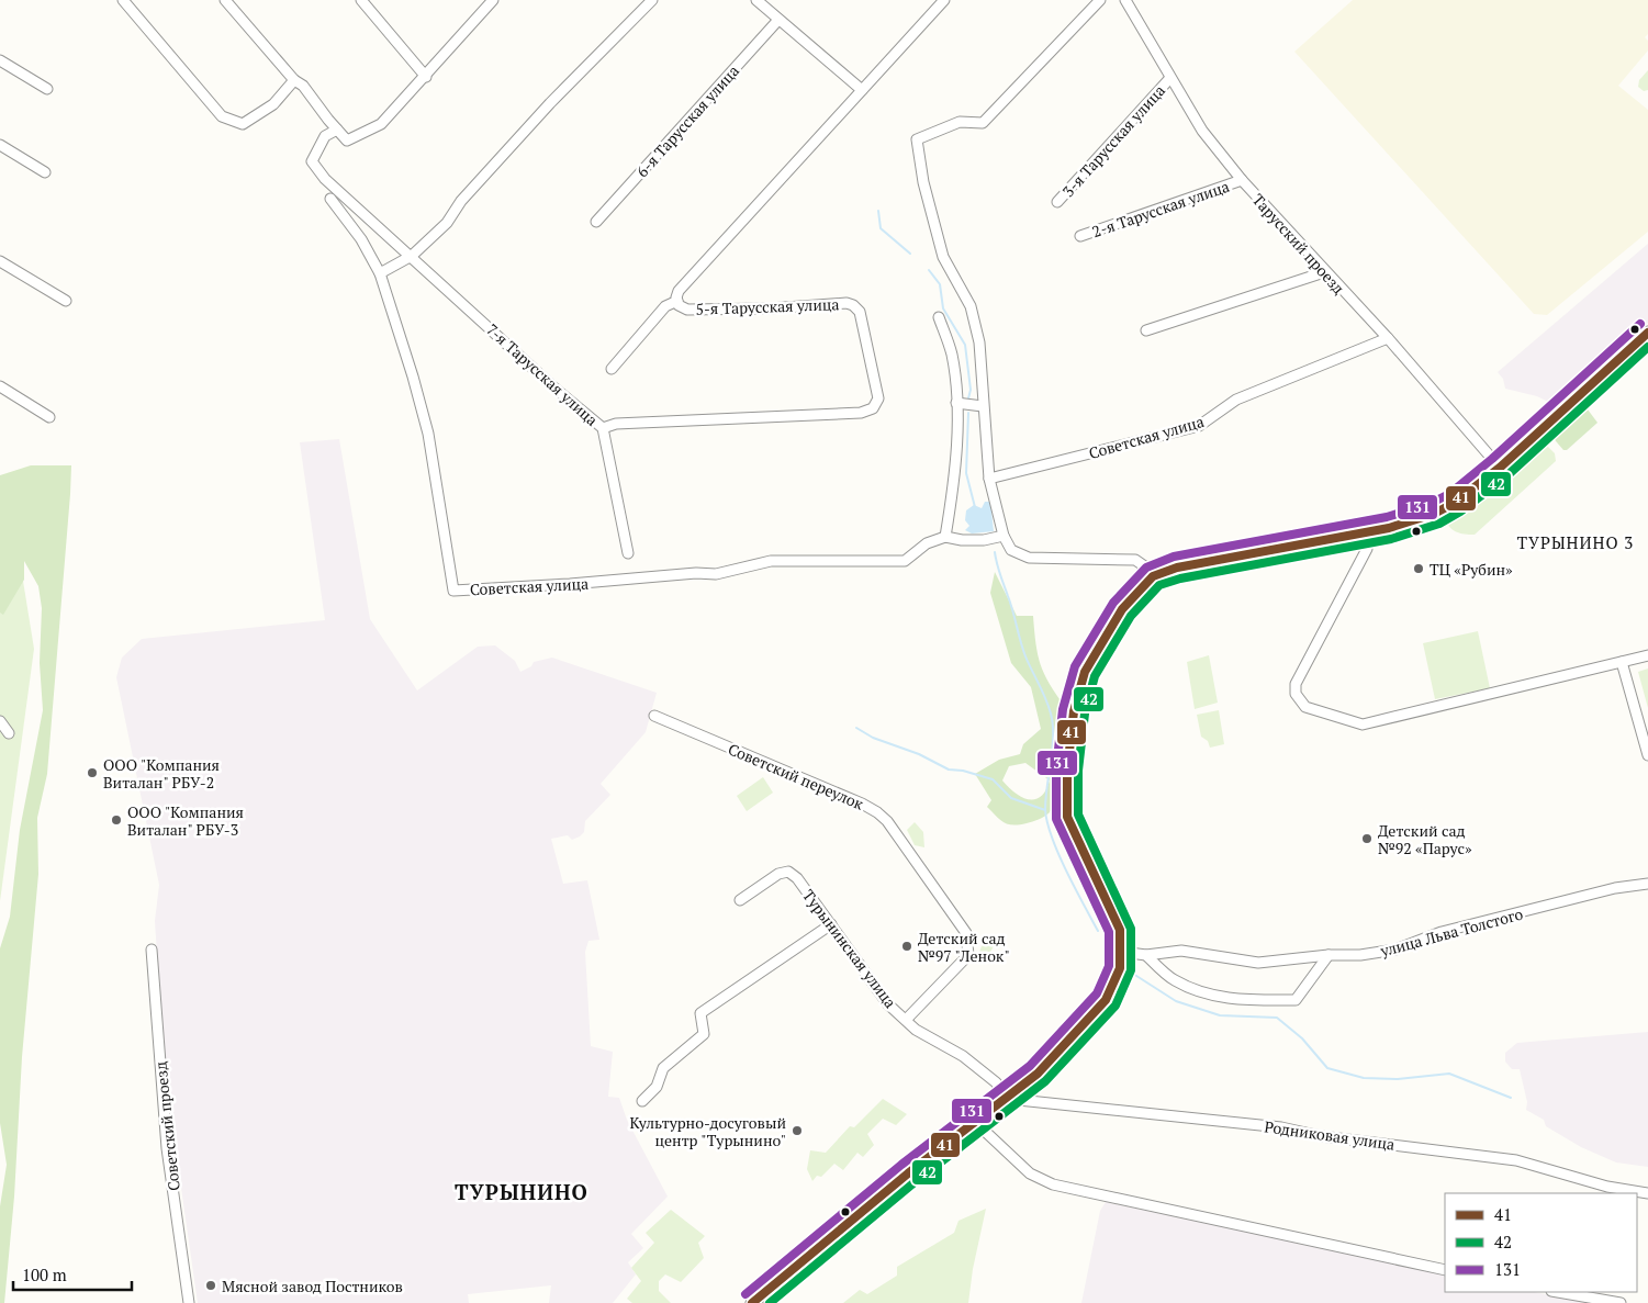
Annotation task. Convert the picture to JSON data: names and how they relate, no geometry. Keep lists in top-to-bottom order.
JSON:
{
  "streets": {
    "street": [
      "6-я Тарусская улица",
      "3-я Тарусская улица",
      "2-я Тарусская улица",
      "Тарусский проезд",
      "5-я Тарусская улица",
      "7-я Тарусская улица",
      "Советская улица",
      "Советский переулок",
      "улица Льва Толстого",
      "Турынинская улица",
      "Советский проезд",
      "Родниковая улица"
    ]
  },
  "crossings": [
    ["3-я Тарусская улица", "Тарусский проезд"],
    ["2-я Тарусская улица", "Тарусский проезд"],
    ["Тарусский проезд", "Советская улица"],
    ["5-я Тарусская улица", "7-я Тарусская улица"],
    ["Советский переулок", "Турынинская улица"],
    ["Турынинская улица", "Родниковая улица"]
  ],
  "districts": ["ТУРЫНИНО 3", "ТУРЫНИНО"],
  "places": [
    "ТЦ «Рубин»",
    "ООО \"Компания Виталан\" РБУ-2",
    "ООО \"Компания Виталан\" РБУ-3",
    "Детский сад №92 «Парус»",
    "Детский сад №97 \"Ленок\"",
    "Культурно-досуговый центр \"Турынино\"",
    "Мясной завод Постников"
  ],
  "lines": ["transit line 131", "transit line 41", "transit line 42"],
  "legend": ["41", "42", "131"],
  "scale_bar": "100 m"
}
